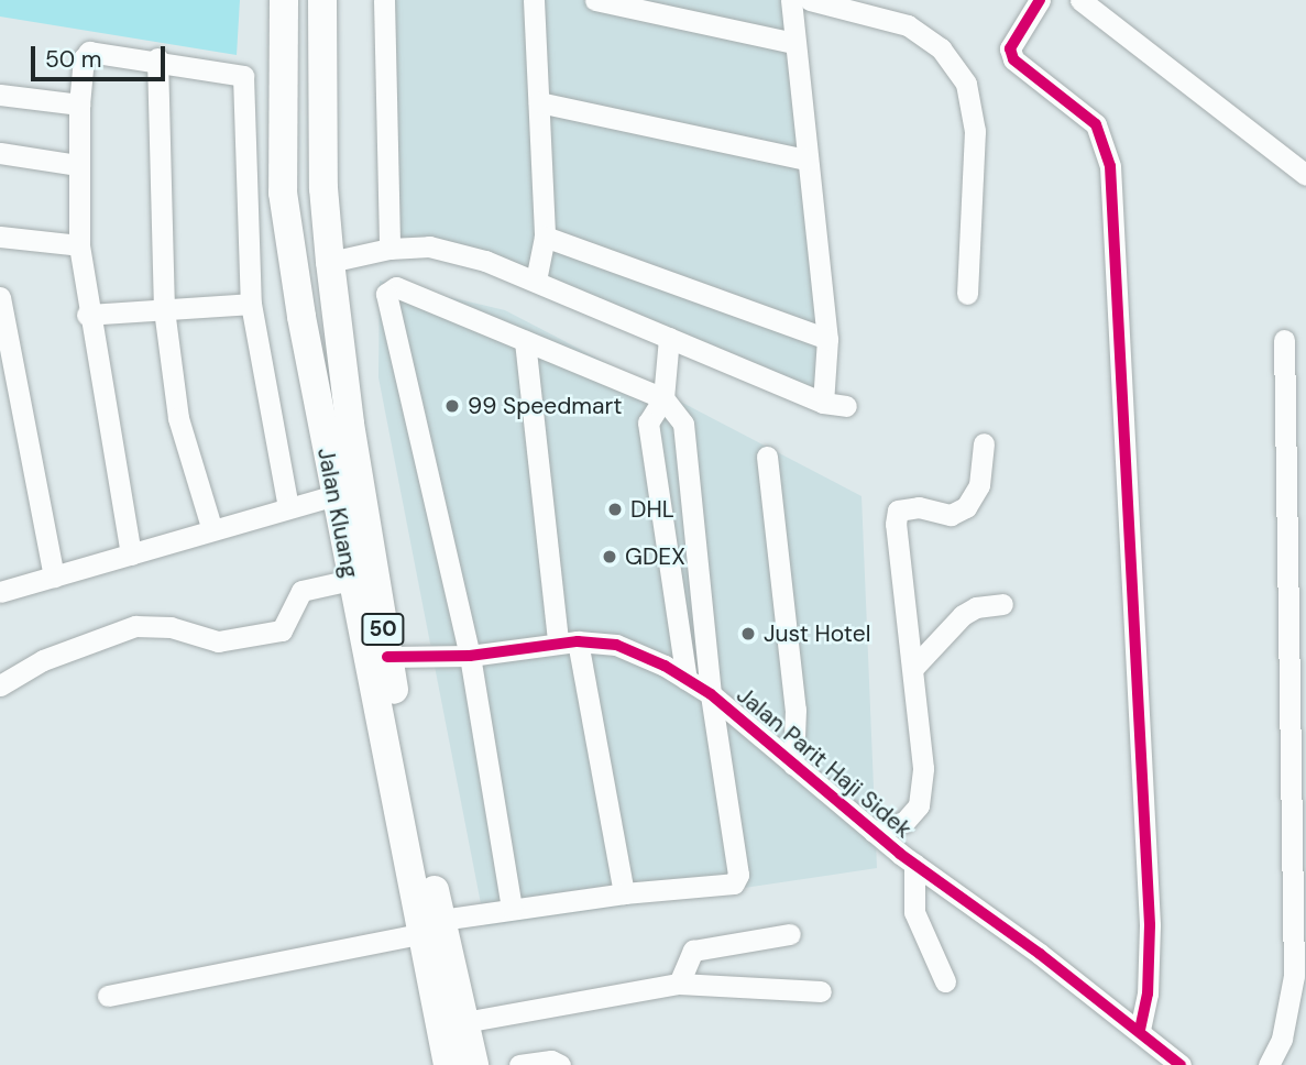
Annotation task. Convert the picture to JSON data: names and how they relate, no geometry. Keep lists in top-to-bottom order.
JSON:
{
  "streets": {
    "highway": ["Jalan Kluang", "50"],
    "street": ["Jalan Parit Haji Sidek"]
  },
  "crossings": [
    ["Jalan Kluang", "Jalan Parit Haji Sidek"]
  ],
  "places": [
    "99 Speedmart",
    "DHL",
    "GDEX",
    "Just Hotel"
  ],
  "scale_bar": "50 m"
}
